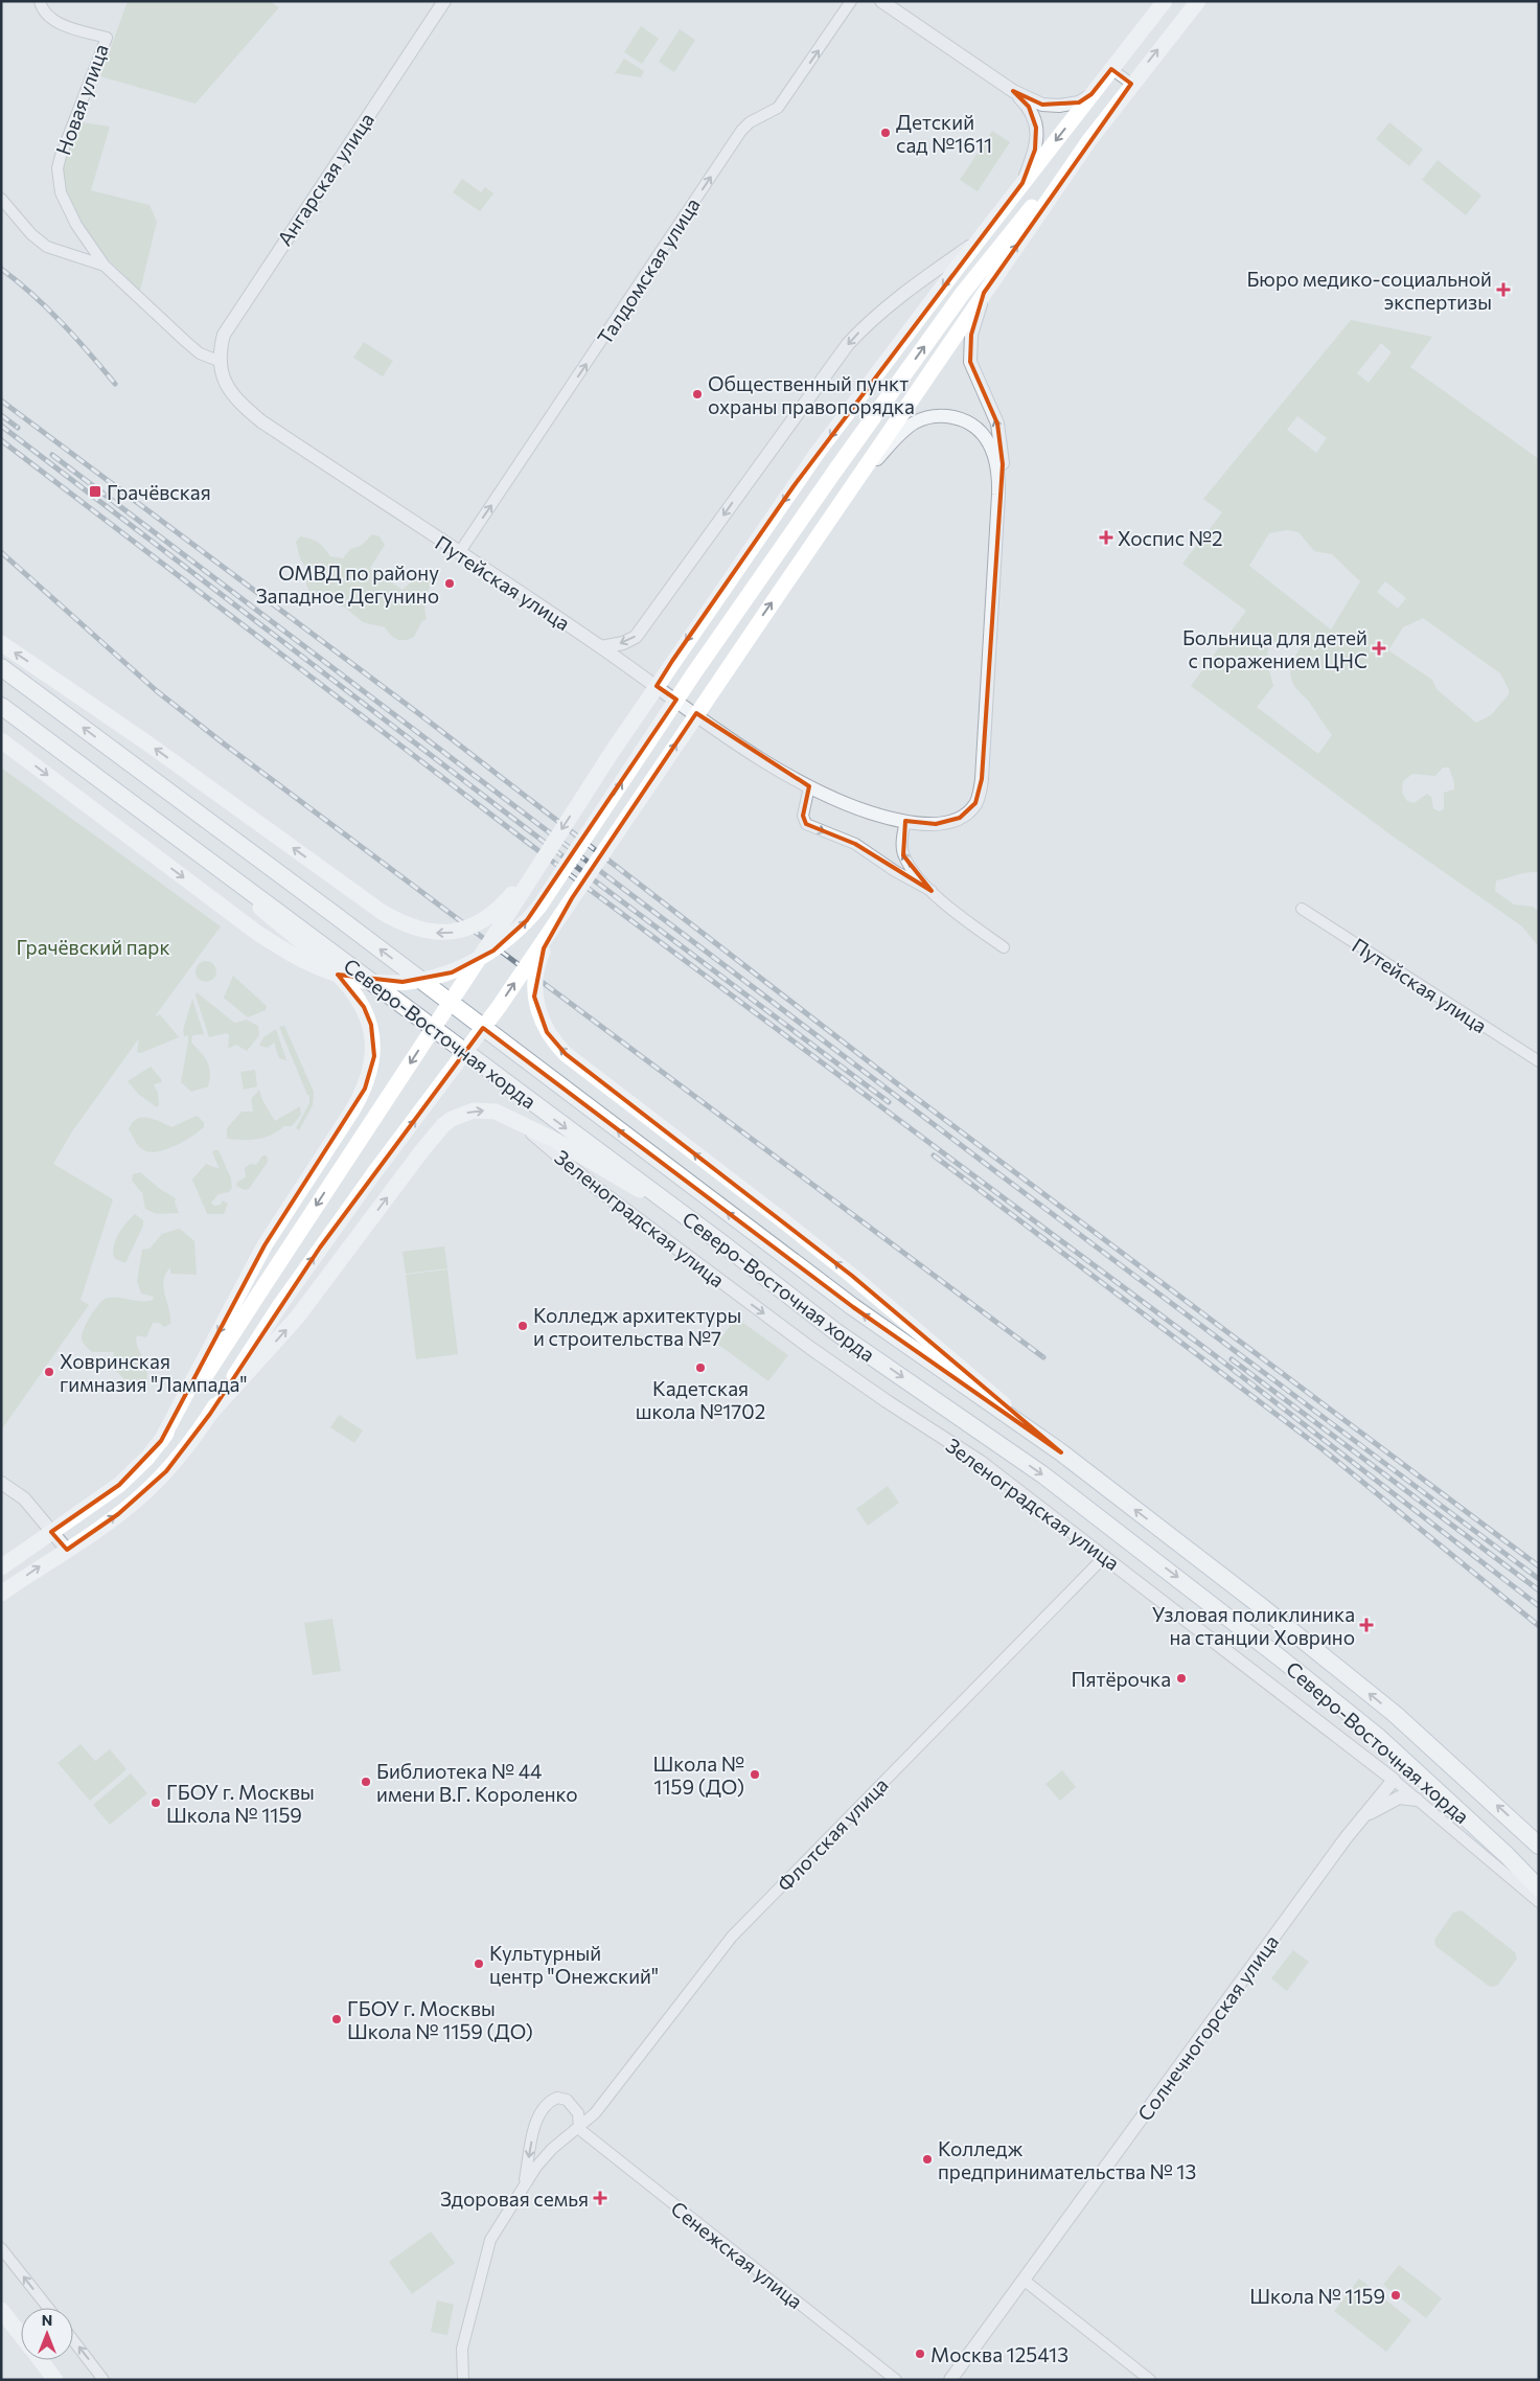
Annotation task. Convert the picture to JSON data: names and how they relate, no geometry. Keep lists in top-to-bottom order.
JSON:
{
  "streets": {
    "main road": ["Северо-Восточная хорда"],
    "street": [
      "Новая улица",
      "Ангарская улица",
      "Талдомская улица",
      "Путейская улица",
      "Зеленоградская улица",
      "Флотская улица",
      "Солнечногорская улица",
      "Сенежская улица"
    ]
  },
  "crossings": [
    ["Новая улица", "Ангарская улица"],
    ["Новая улица", "Путейская улица"],
    ["Ангарская улица", "Путейская улица"],
    ["Талдомская улица", "Путейская улица"],
    ["Зеленоградская улица", "Флотская улица"],
    ["Зеленоградская улица", "Солнечногорская улица"],
    ["Флотская улица", "Сенежская улица"]
  ],
  "one_way": ["Талдомская улица", "Зеленоградская улица"],
  "parks": ["Грачёвский парк"],
  "places": {
    "other": [
      "Детский сад №1611",
      "Общественный пункт охраны правопорядка",
      "ОМВД по району Западное Дегунино",
      "Колледж архитектуры и строительства №7",
      "Кадетская школа №1702",
      "Ховринская гимназия \"Лампада\"",
      "Пятёрочка",
      "Школа № 1159 (ДО)",
      "Библиотека № 44 имени В.Г. Короленко",
      "ГБОУ г. Москвы Школа № 1159",
      "Культурный центр \"Онежский\"",
      "ГБОУ г. Москвы Школа № 1159 (ДО)",
      "Колледж предпринимательства № 13",
      "Школа № 1159",
      "Москва 125413"
    ],
    "health": [
      "Бюро медико-социальной экспертизы",
      "Хоспис №2",
      "Больница для детей с поражением ЦНС",
      "Узловая поликлиника на станции Ховрино",
      "Здоровая семья"
    ],
    "transit": ["Грачёвская"]
  },
  "north": "top"
}
